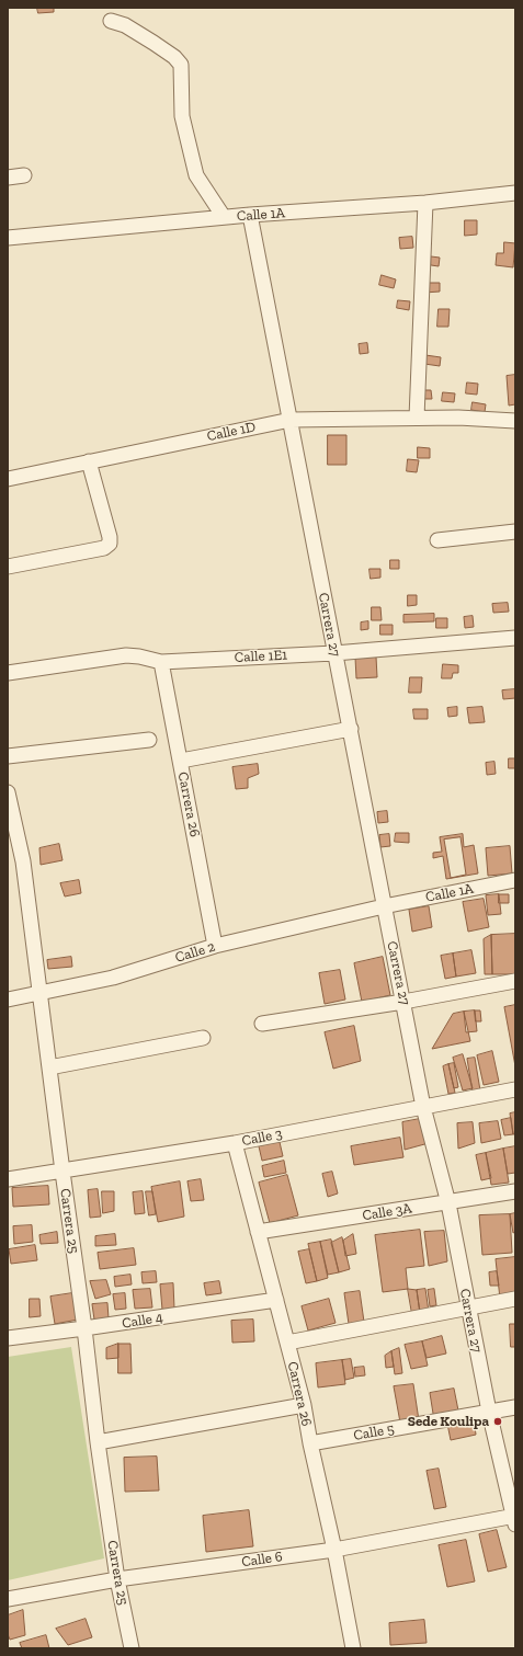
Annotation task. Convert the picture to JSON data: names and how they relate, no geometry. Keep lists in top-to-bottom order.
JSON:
{
  "streets": {
    "street": [
      "Calle 1A",
      "Calle 1D",
      "Carrera 27",
      "Calle 1E1",
      "Carrera 26",
      "Calle 2",
      "Calle 3",
      "Calle 3A",
      "Carrera 25",
      "Calle 4",
      "Calle 5",
      "Calle 6"
    ]
  },
  "crossings": [
    ["Calle 1A", "Carrera 27"],
    ["Calle 1A", "Calle 2"],
    ["Calle 1D", "Carrera 27"],
    ["Carrera 27", "Calle 1E1"],
    ["Carrera 27", "Calle 2"],
    ["Carrera 27", "Calle 3"],
    ["Carrera 27", "Calle 3A"],
    ["Carrera 27", "Calle 5"],
    ["Carrera 27", "Calle 6"],
    ["Calle 1E1", "Carrera 26"],
    ["Carrera 26", "Calle 2"],
    ["Carrera 26", "Calle 3"],
    ["Carrera 26", "Calle 3A"],
    ["Carrera 26", "Calle 4"],
    ["Carrera 26", "Calle 5"],
    ["Carrera 26", "Calle 6"],
    ["Calle 2", "Carrera 25"],
    ["Calle 3", "Carrera 25"],
    ["Carrera 25", "Calle 4"],
    ["Carrera 25", "Calle 6"]
  ],
  "places": ["Sede Koulipa"]
}
